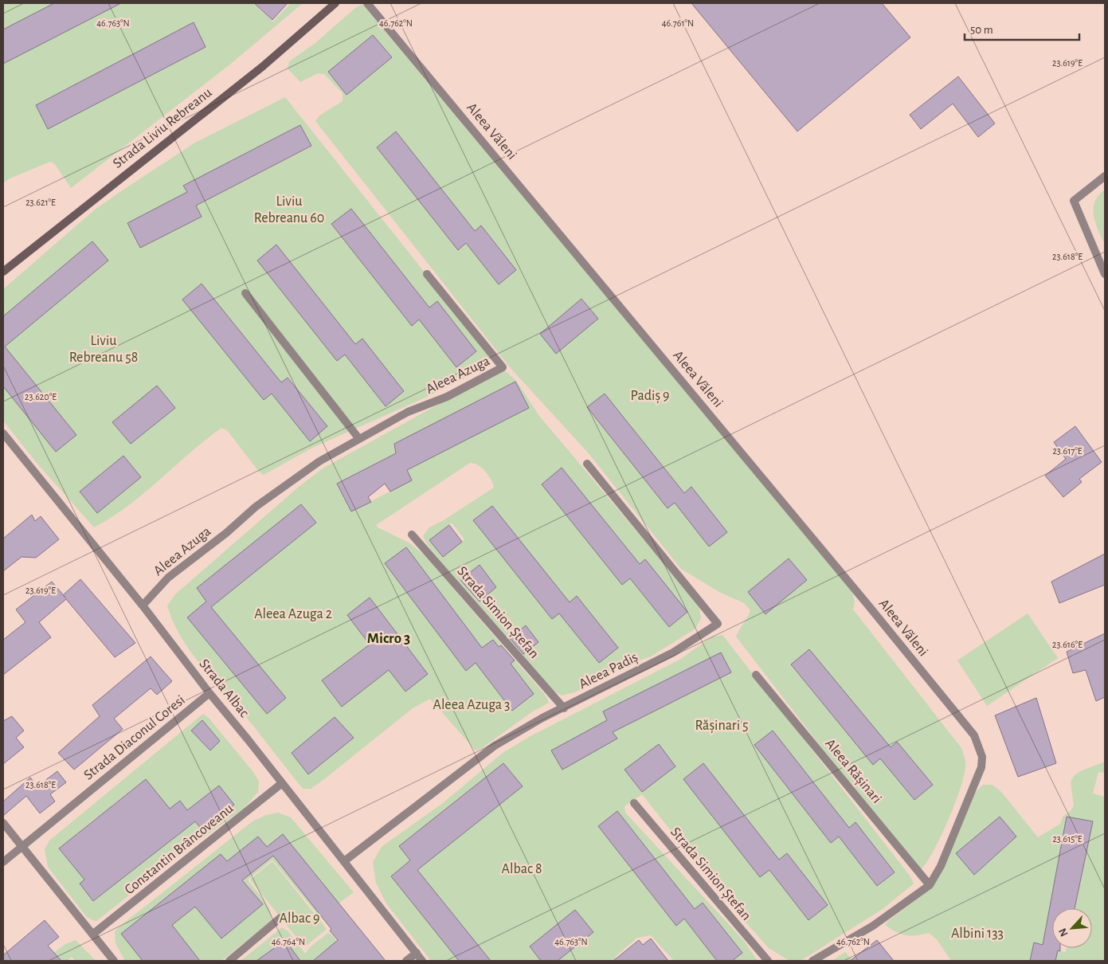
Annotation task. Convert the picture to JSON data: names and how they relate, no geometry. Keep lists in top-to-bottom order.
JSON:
{
  "streets": {
    "street": [
      "Strada Liviu Rebreanu",
      "Aleea Văleni",
      "Aleea Azuga",
      "Strada Simion Ștefan",
      "Aleea Padiș",
      "Strada Albac",
      "Strada Diaconul Coresi",
      "Aleea Rășinari",
      "Constantin Brâncoveanu"
    ]
  },
  "crossings": [
    ["Aleea Văleni", "Aleea Rășinari"],
    ["Aleea Azuga", "Strada Albac"],
    ["Strada Simion Ștefan", "Aleea Padiș"],
    ["Aleea Padiș", "Strada Albac"],
    ["Strada Albac", "Strada Diaconul Coresi"],
    ["Strada Albac", "Constantin Brâncoveanu"]
  ],
  "districts": ["Micro 3"],
  "parks": [
    "Liviu Rebreanu 60",
    "Liviu Rebreanu 58",
    "Padiș 9",
    "Aleea Azuga 2",
    "Aleea Azuga 3",
    "Rășinari 5",
    "Albac 8",
    "Albac 9",
    "Albini 133"
  ],
  "scale_bar": "50 m",
  "north": "bottom left",
  "coordinates": [
    "46.763°N",
    "46.762°N",
    "46.761°N",
    "23.619°E",
    "23.621°E",
    "23.618°E",
    "23.620°E",
    "23.617°E",
    "23.616°E",
    "23.615°E",
    "46.764°N"
  ]
}
